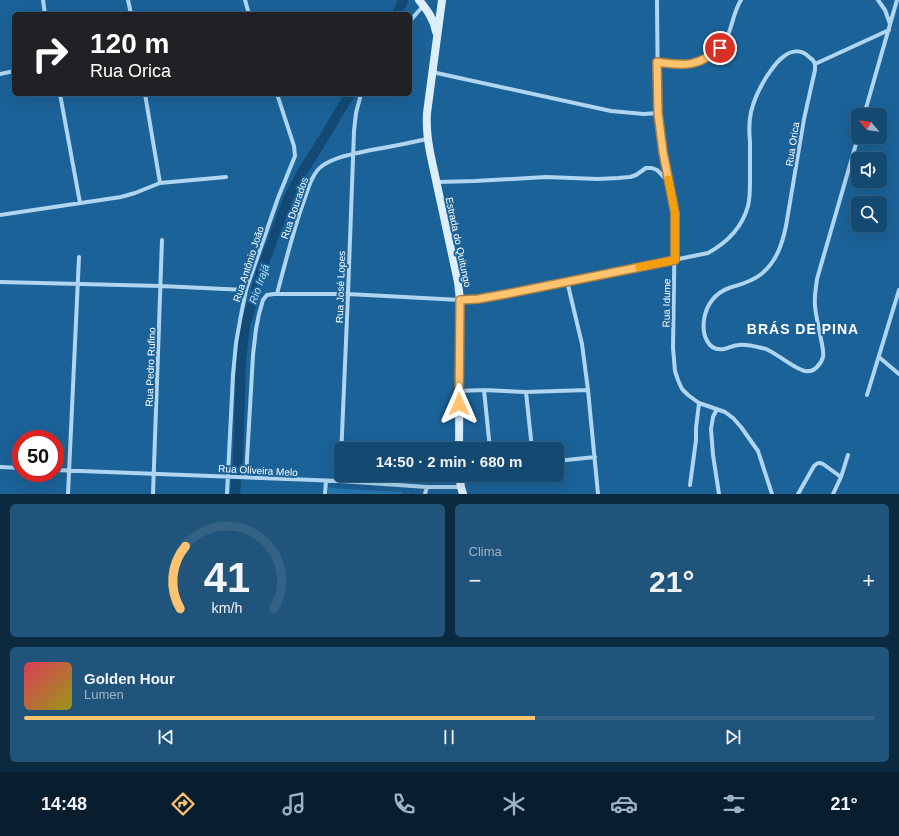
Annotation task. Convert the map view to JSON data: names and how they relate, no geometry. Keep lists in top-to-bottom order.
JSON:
{
  "streets": {
    "main road": ["Estrada do Quitungo"],
    "street": [
      "Rua Orica",
      "Rua Dourados",
      "Rua Antônio João",
      "Rua José Lopes",
      "Rua Idume",
      "Rua Pedro Rufino",
      "Rua Oliveira Melo"
    ]
  },
  "crossings": [
    ["Rua Dourados", "Estrada do Quitungo"],
    ["Rua Dourados", "Rua José Lopes"],
    ["Rua Antônio João", "Rua Oliveira Melo"],
    ["Rua Pedro Rufino", "Rua Oliveira Melo"]
  ],
  "districts": ["BRÁS DE PINA"],
  "water": ["Rio Irajá"],
  "north": "top left",
  "page": {
    "turn": ["120 m", "Rua Orica"],
    "limit": "50",
    "trip": "14:50 · 2 min · 680 m",
    "tile": "Clima",
    "heat": ["−", "21°", "+"],
    "song": ["Golden Hour", "Lumen"],
    "tabs": ["14:48", "21°"],
    "gauge": ["41", "km/h"]
  }
}
